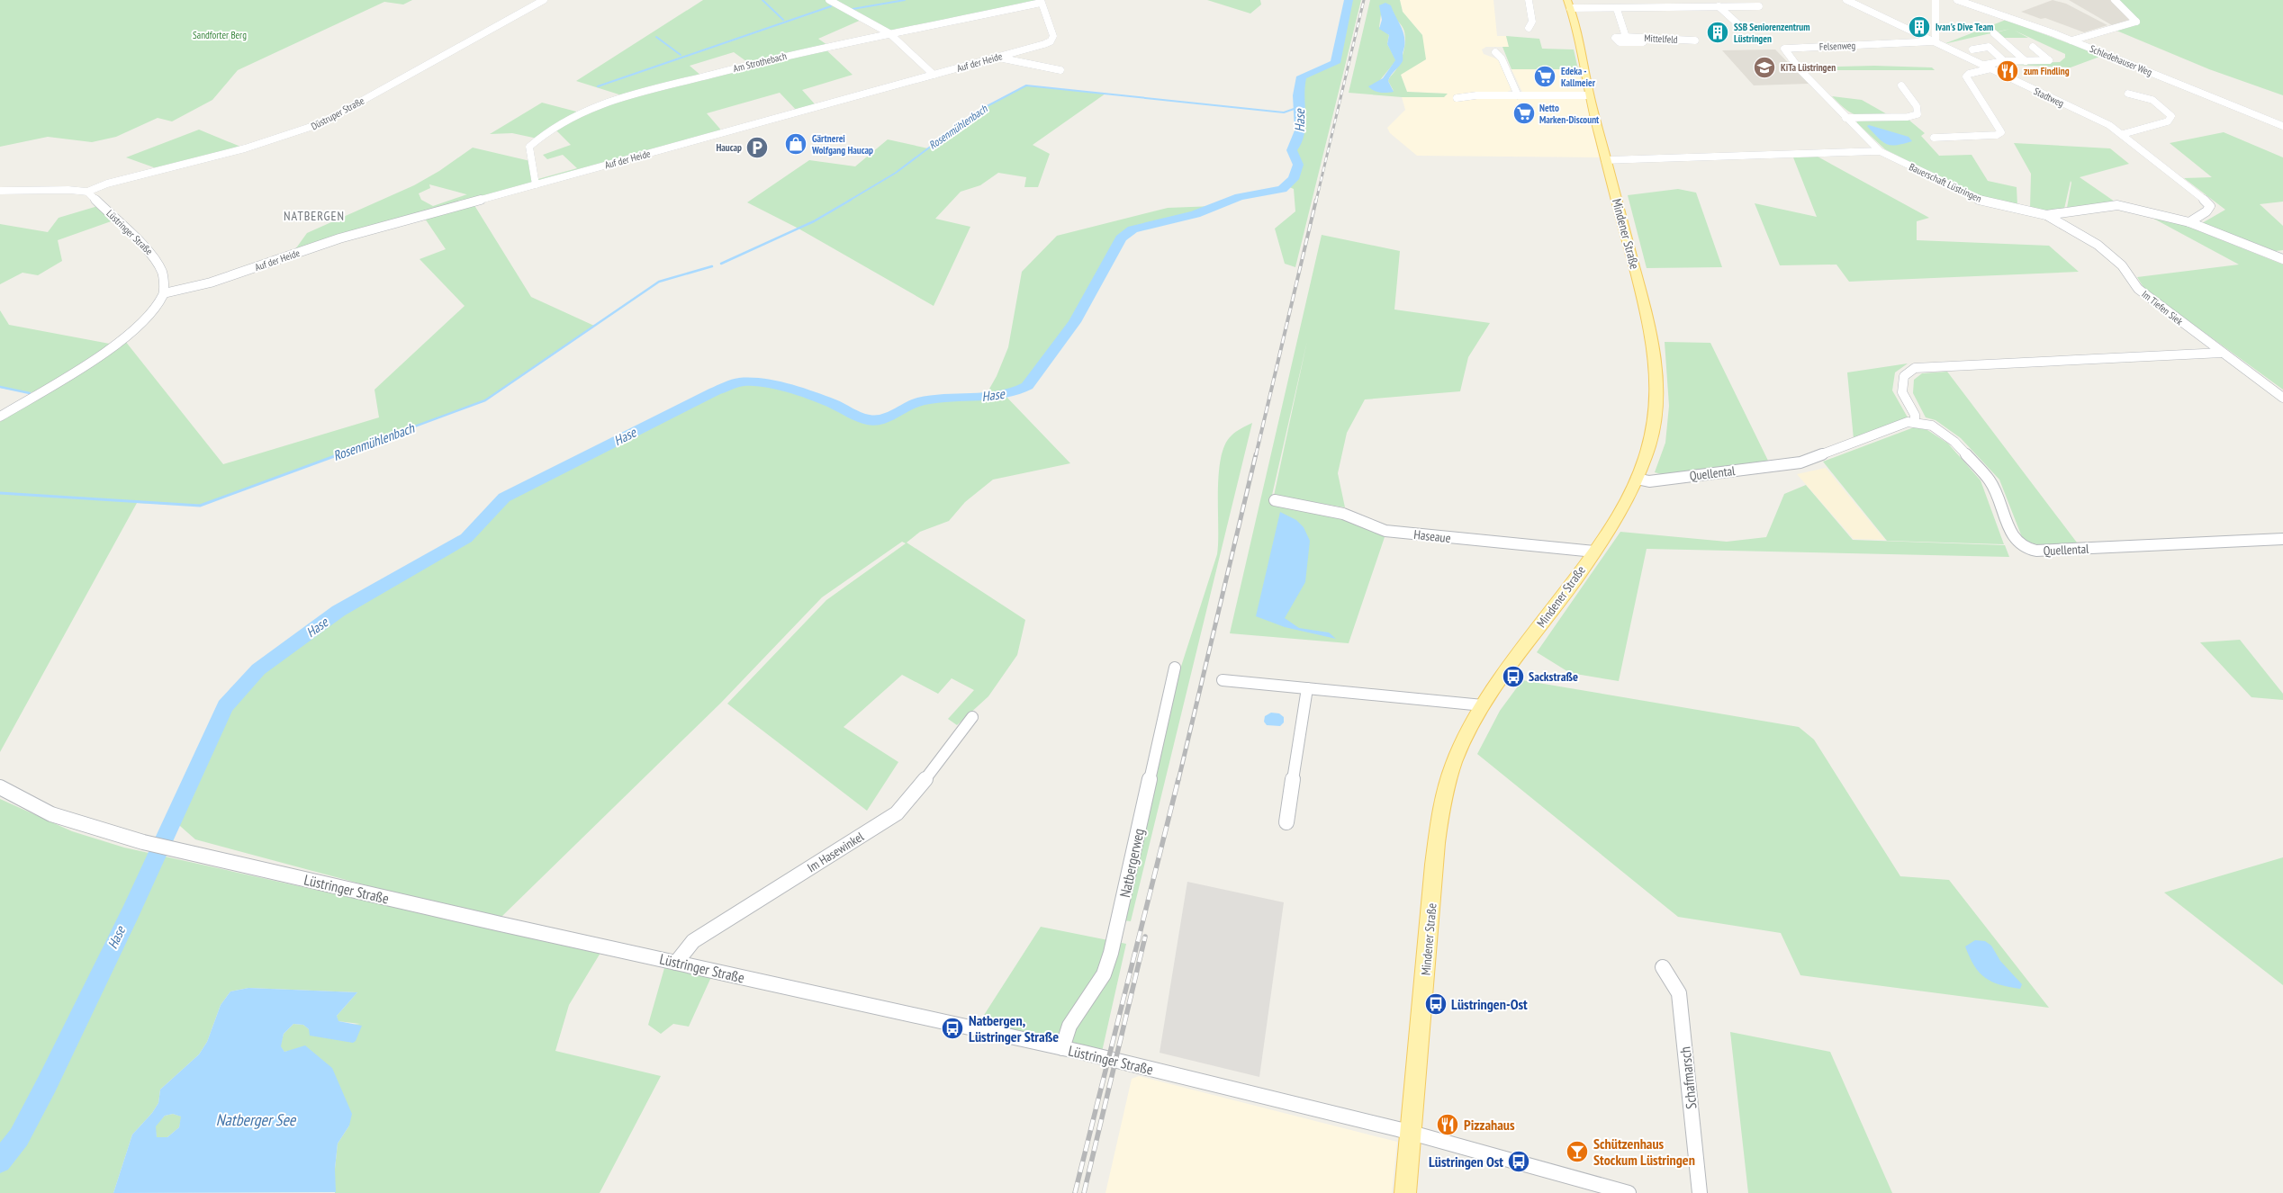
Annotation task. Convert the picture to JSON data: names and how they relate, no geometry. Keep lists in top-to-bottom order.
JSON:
{
  "streets": {
    "main road": ["Mindener Straße"],
    "street": [
      "Mittelfeld",
      "Felsenweg",
      "Schledehauser Weg",
      "Am Strothebach",
      "Auf der Heide",
      "Stadtweg",
      "Düstruper Straße",
      "Bauerschaft Lüstringen",
      "Lüstringer Straße",
      "Im Tiefen Siek",
      "Quellental",
      "Haseaue",
      "Im Hasewinkel",
      "Natbergerweg",
      "Schafmarsch"
    ]
  },
  "crossings": [
    ["Felsenweg", "Stadtweg"],
    ["Felsenweg", "Bauerschaft Lüstringen"],
    ["Am Strothebach", "Auf der Heide"],
    ["Auf der Heide", "Lüstringer Straße"],
    ["Stadtweg", "Bauerschaft Lüstringen"],
    ["Düstruper Straße", "Lüstringer Straße"],
    ["Bauerschaft Lüstringen", "Mindener Straße"],
    ["Bauerschaft Lüstringen", "Im Tiefen Siek"],
    ["Lüstringer Straße", "Mindener Straße"],
    ["Lüstringer Straße", "Im Hasewinkel"],
    ["Lüstringer Straße", "Natbergerweg"],
    ["Mindener Straße", "Quellental"],
    ["Mindener Straße", "Haseaue"]
  ],
  "districts": ["NATBERGEN"],
  "water": ["Hase", "Rosenmühlenbach", "Natberger See"],
  "parks": ["Sandforter Berg"],
  "places": {
    "building": ["Ivan's Dive Team", "SSB Seniorenzentrum Lüstringen"],
    "school or university": ["KiTa Lüstringen"],
    "restaurant": ["zum Findling", "Pizzahaus"],
    "supermarket": ["Edeka - Kallmeier", "Netto Marken-Discount"],
    "shop": ["Gärtnerei Wolfgang Haucap"],
    "parking": ["Haucap"],
    "bus stop": [
      "Sackstraße",
      "Lüstringen-Ost",
      "Natbergen, Lüstringer Straße",
      "Lüstringen Ost"
    ],
    "bar": ["Schützenhaus Stockum Lüstringen"]
  }
}
